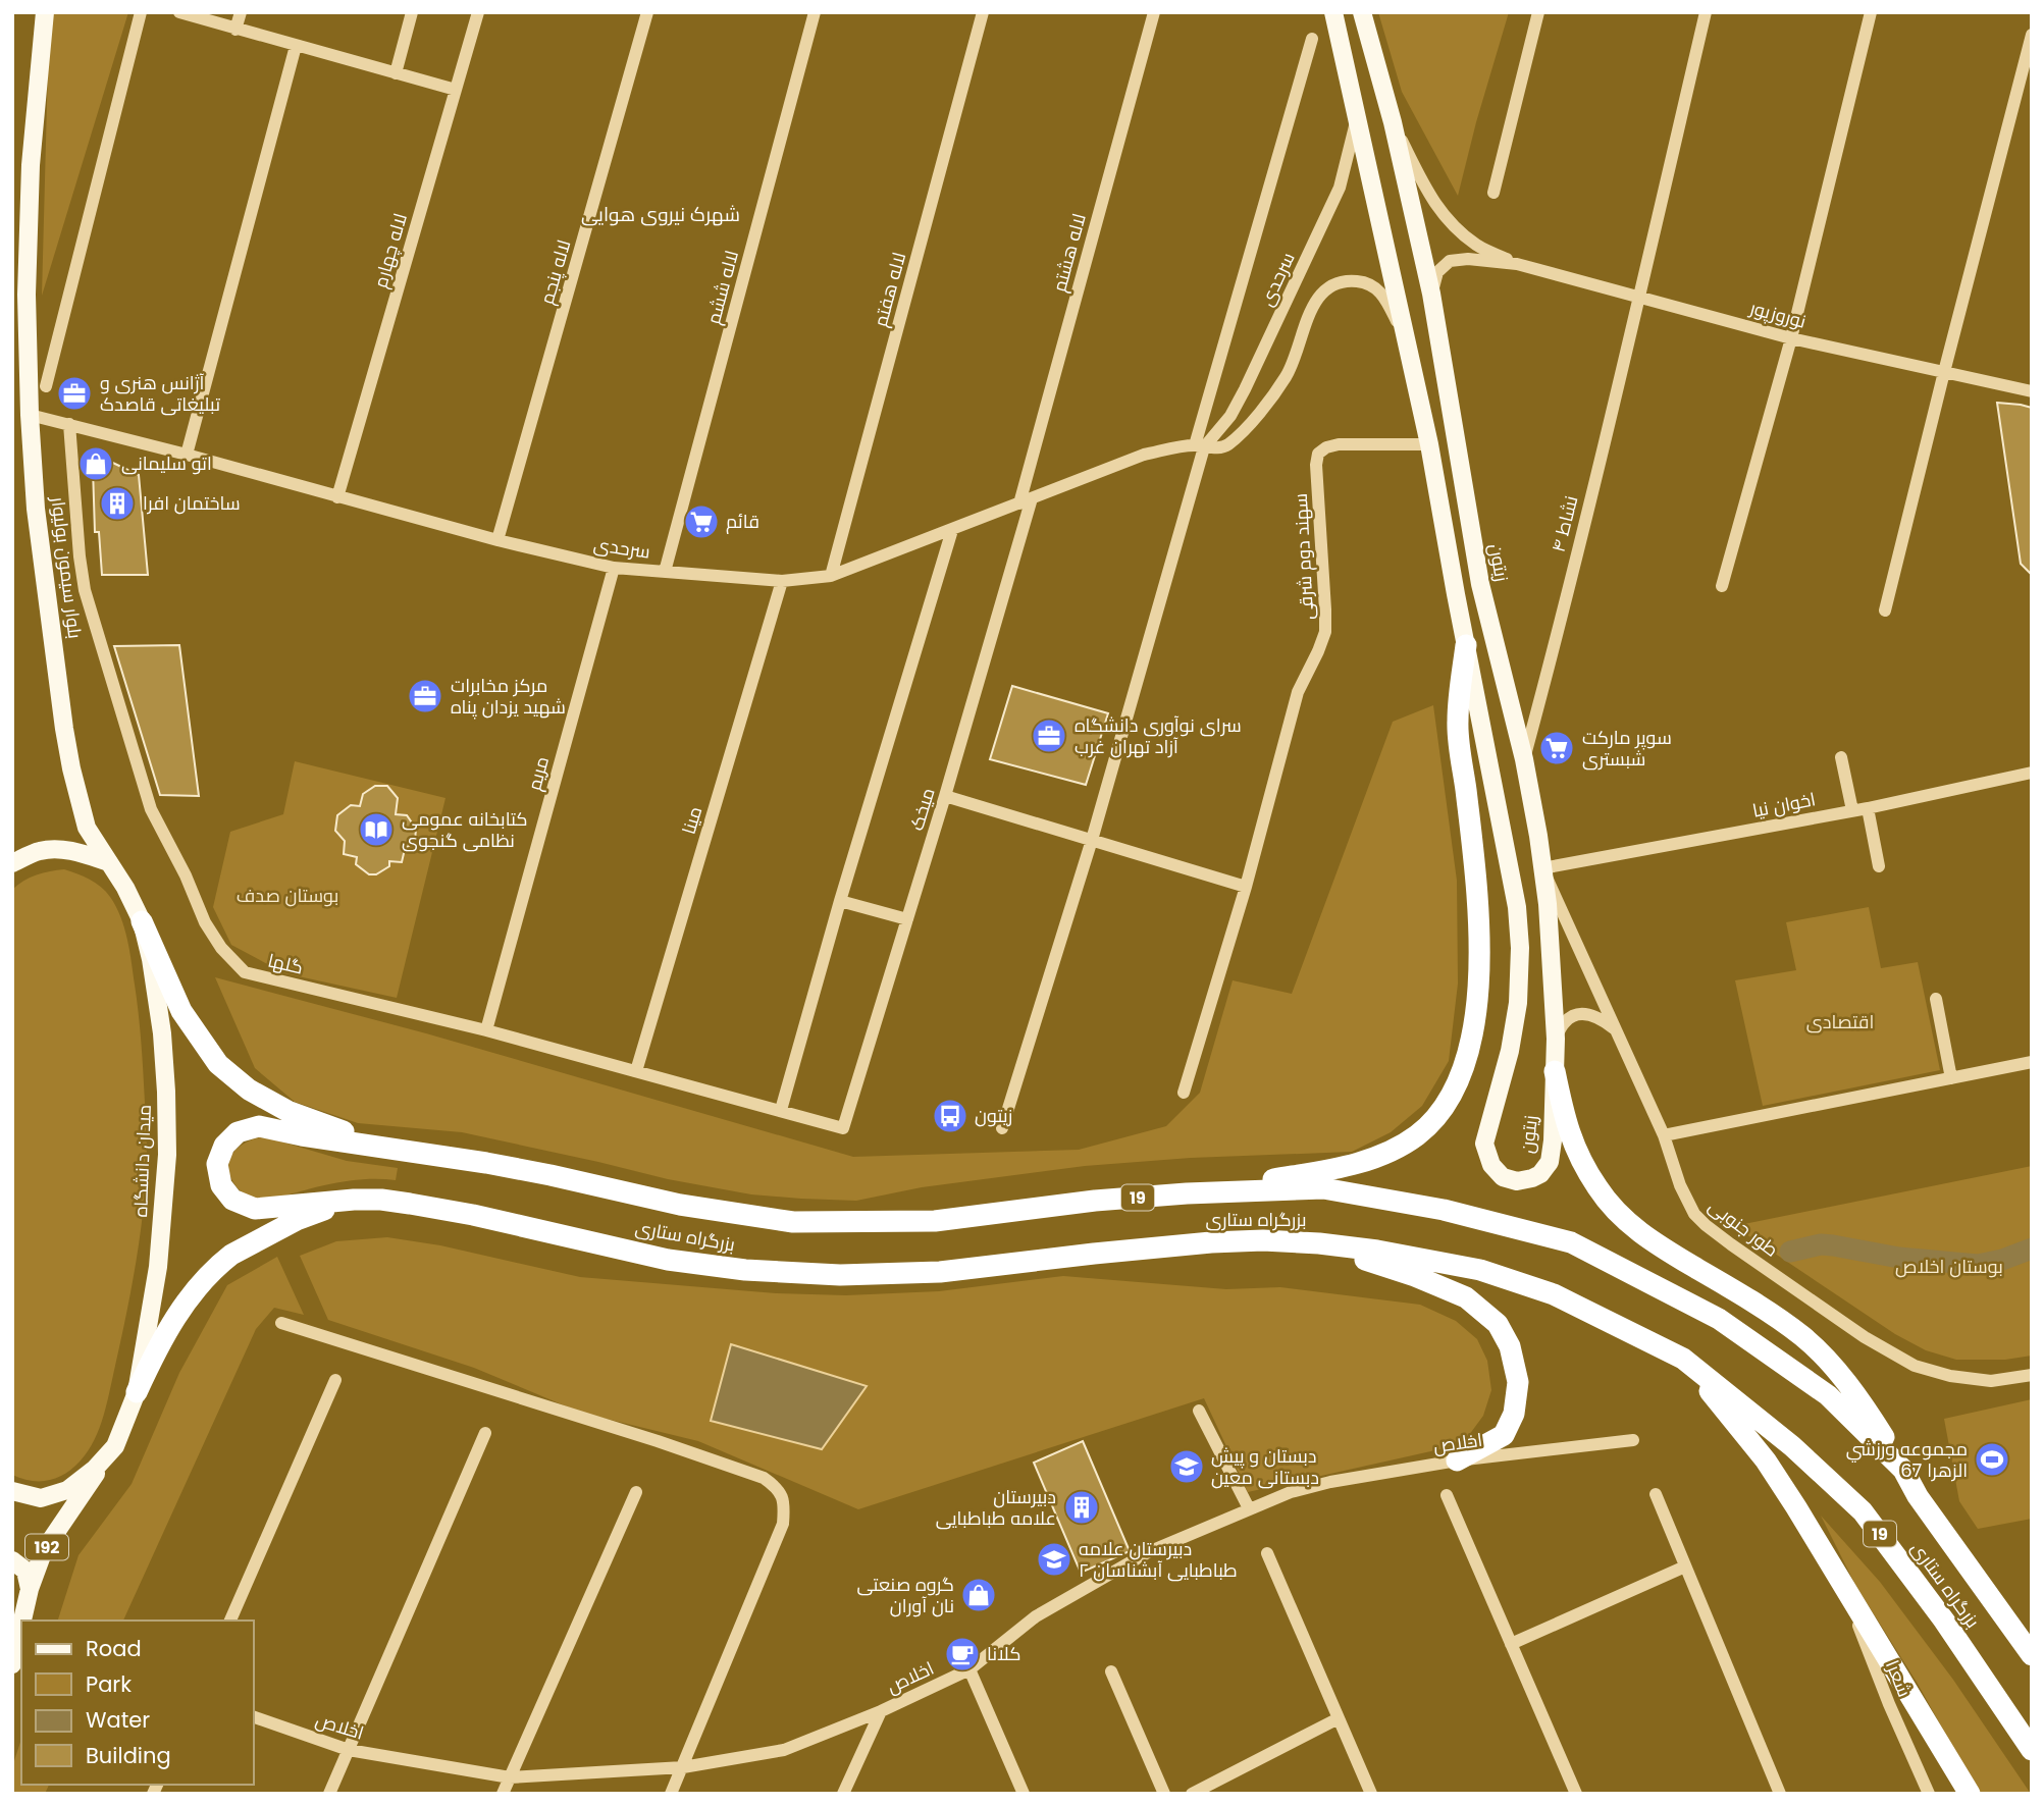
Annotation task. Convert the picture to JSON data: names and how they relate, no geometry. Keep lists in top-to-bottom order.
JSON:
{
  "streets": {
    "highway": ["19", "بزرگراه ستاری"],
    "main road": [
      "زیتون",
      "بلوار سیمون بولیوار",
      "میدان دانشگاه",
      "192"
    ],
    "street": [
      "لاله چهارم",
      "لاله هشتم",
      "لاله پنجم",
      "سرحدی",
      "لاله ششم",
      "لاله هفتم",
      "نوروزپور",
      "نشاط ۴",
      "سهند دوم شرقی",
      "مریم",
      "اخوان نیا",
      "میخک",
      "مینا",
      "گلها",
      "طور جنوبی",
      "اخلاص",
      "شعرا"
    ]
  },
  "crossings": [
    ["لاله چهارم", "سرحدی"],
    ["لاله هشتم", "سرحدی"],
    ["لاله هشتم", "میخک"],
    ["لاله پنجم", "سرحدی"],
    ["سرحدی", "لاله ششم"],
    ["سرحدی", "لاله هفتم"],
    ["سرحدی", "زیتون"],
    ["سرحدی", "بلوار سیمون بولیوار"],
    ["سرحدی", "مریم"],
    ["سرحدی", "میخک"],
    ["سرحدی", "مینا"],
    ["سرحدی", "گلها"],
    ["نوروزپور", "نشاط ۴"],
    ["نوروزپور", "زیتون"],
    ["نشاط ۴", "زیتون"],
    ["سهند دوم شرقی", "زیتون"],
    ["زیتون", "اخوان نیا"],
    ["زیتون", "طور جنوبی"],
    ["بلوار سیمون بولیوار", "میدان دانشگاه"],
    ["مریم", "گلها"],
    ["اخوان نیا", "طور جنوبی"],
    ["میخک", "گلها"],
    ["مینا", "گلها"],
    ["میدان دانشگاه", "192"]
  ],
  "districts": ["شهرک نیروی هوایی"],
  "parks": ["بوستان صدف", "اقتصادی", "بوستان اخلاص"],
  "places": {
    "office": ["آژانس هنری و تبلیغاتی قاصدک", "مرکز مخابرات شهید یزدان پناه", "سرای نوآوری دانشگاه آزاد تهران غرب"],
    "shop": ["اتو سلیمانی", "گروه صنعتی نان آوران"],
    "building": ["ساختمان افرا", "دبیرستان علامه طباطبایی"],
    "supermarket": ["قائم", "سوپر مارکت شبستری"],
    "library": ["کتابخانه عمومی نظامی گنجوی"],
    "bus stop": ["زیتون"],
    "sports": ["مجموعه ورزشي الزهرا 67"],
    "school or university": ["دبستان و پیش دبستانی معین", "دبیرستان علامه طباطبایی آبشناسان ۲"],
    "cafe": ["کلانا"]
  },
  "legend": [
    "Road",
    "Park",
    "Water",
    "Building"
  ]
}
